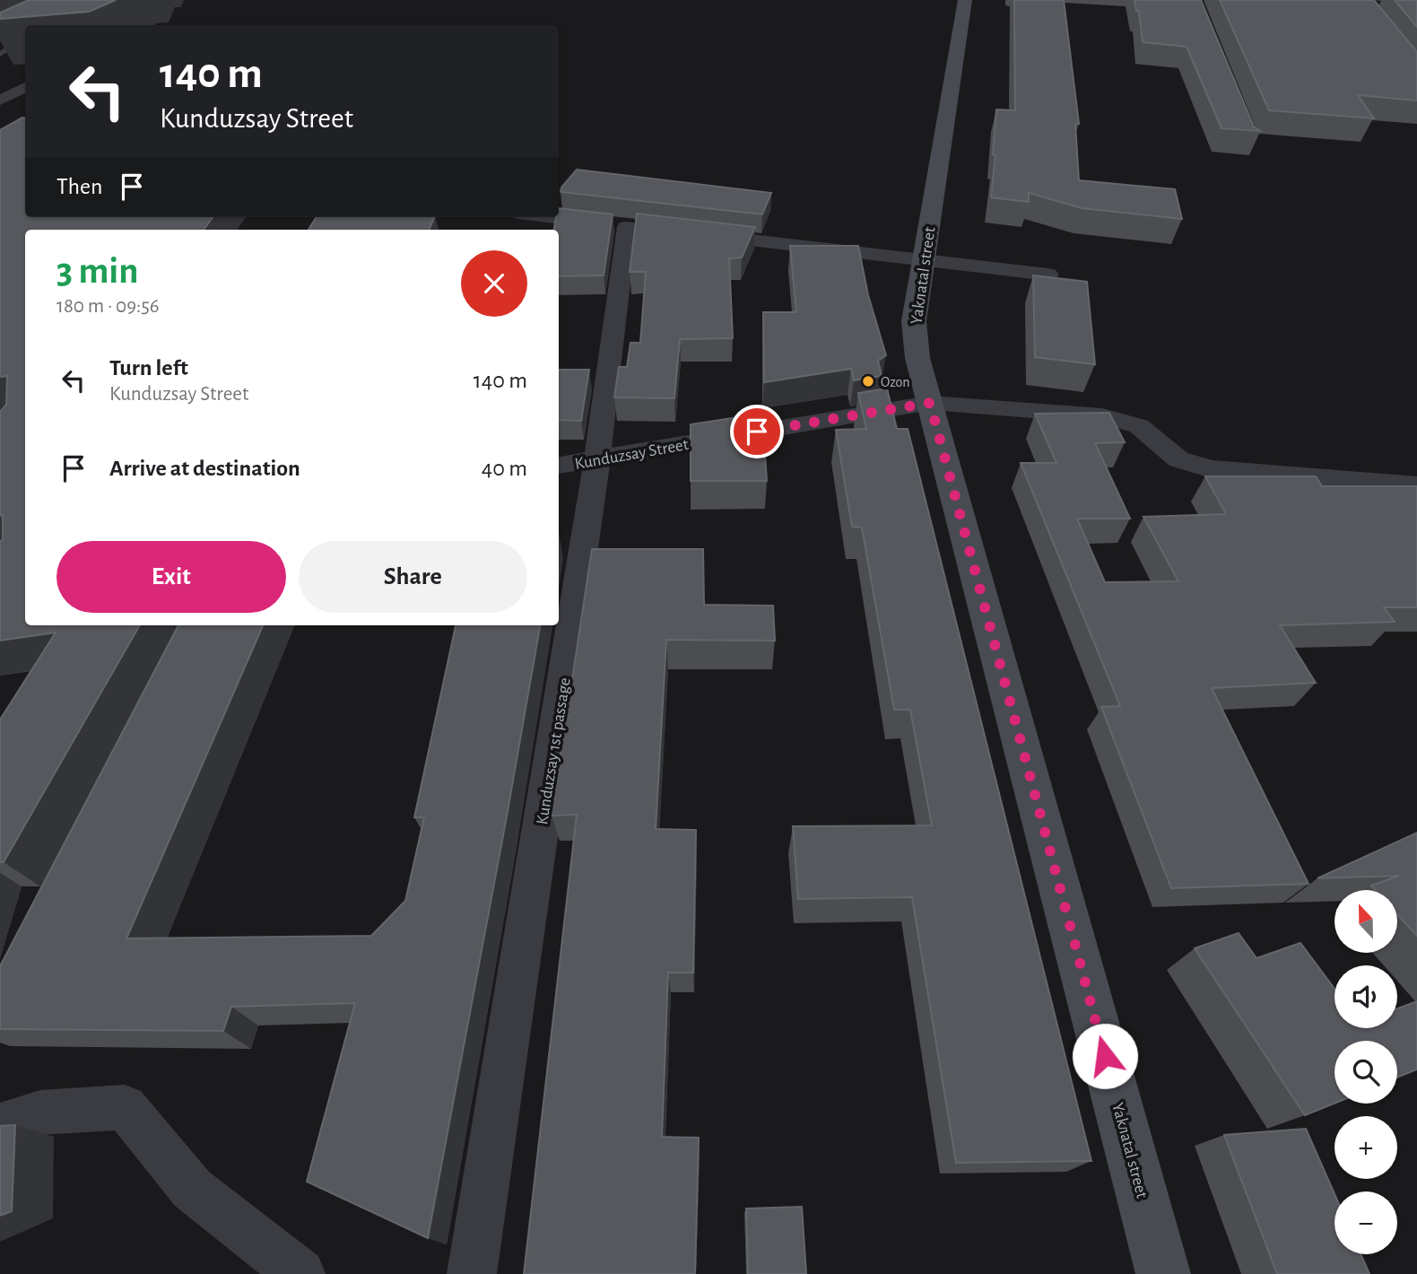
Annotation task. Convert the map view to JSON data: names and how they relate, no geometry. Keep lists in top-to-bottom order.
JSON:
{
  "streets": {
    "street": ["Yakлatal street", "Kunduzsay Street", "Kunduzsay 1st passage"]
  },
  "crossings": [
    ["Yakлatal street", "Kunduzsay Street"],
    ["Kunduzsay Street", "Kunduzsay 1st passage"]
  ],
  "places": ["Ozon"],
  "north": "top",
  "page": {
    "turn": ["140 m", "Kunduzsay Street"],
    "then": "Then",
    "heading": ["3 min", "180 m · 09:56"],
    "list": [
      {
        "name": "Turn left",
        "note": "Kunduzsay Street",
        "value": "140 m"
      },
      {
        "name": "Arrive at destination",
        "value": "40 m"
      }
    ],
    "buttons": ["Exit", "Share"],
    "map_buttons": ["+", "−"]
  }
}
